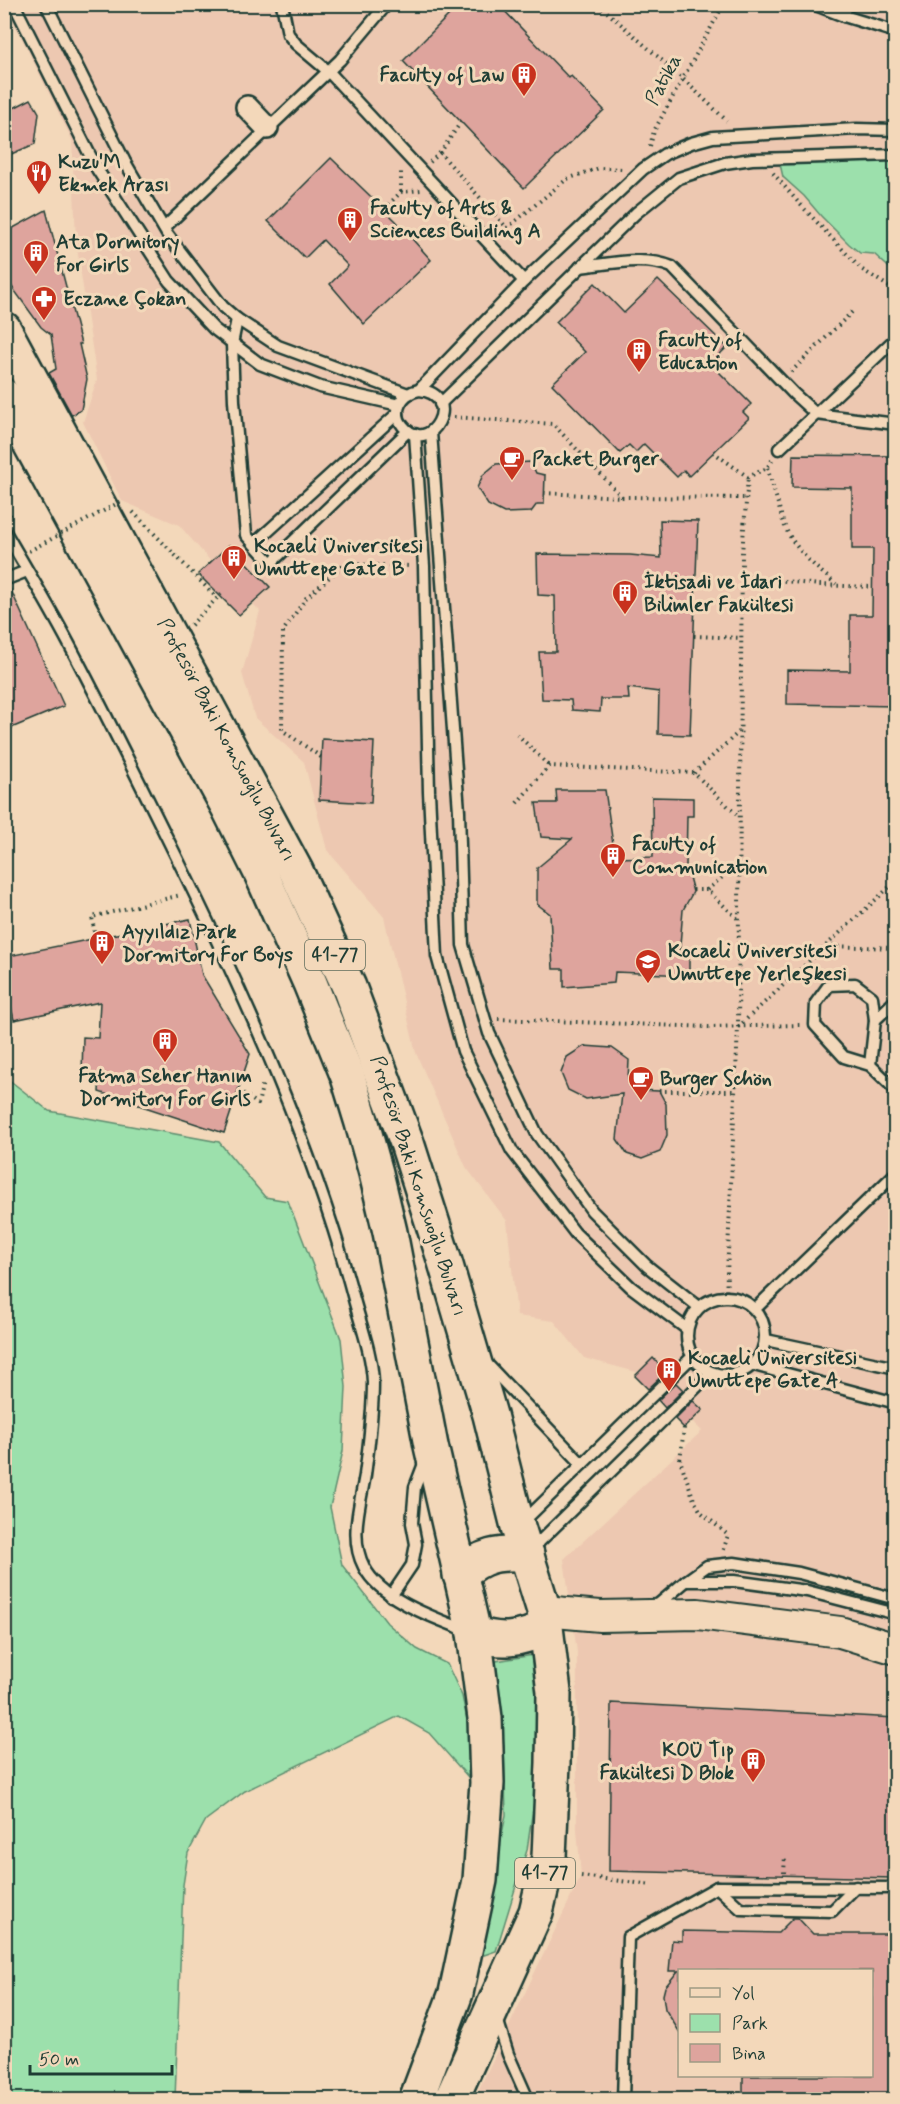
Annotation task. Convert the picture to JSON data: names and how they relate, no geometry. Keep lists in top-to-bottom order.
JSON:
{
  "streets": {
    "highway": ["Profesör Baki Komsuoğlu Bulvarı", "41-77"],
    "path": ["Patika"]
  },
  "places": {
    "building": [
      "Faculty of Law",
      "Faculty of Arts & Sciences Building A",
      "Ata Dormitory For Girls",
      "Faculty of Education",
      "Kocaeli Üniversitesi Umuttepe Gate B",
      "İktisadi ve İdari Bilimler Fakültesi",
      "Faculty of Communication",
      "Ayyıldız Park Dormitory For Boys",
      "Fatma Seher Hanım Dormitory For Girls",
      "Kocaeli Üniversitesi Umuttepe Gate A",
      "KOÜ Tıp Fakültesi D Blok"
    ],
    "restaurant": ["Kuzu'M Ekmek Arası"],
    "pharmacy": ["Eczane Çokan"],
    "cafe": ["Packet Burger", "Burger Schön"],
    "school or university": ["Kocaeli Üniversitesi Umuttepe Yerleşkesi"]
  },
  "legend": ["Yol", "Park", "Bina"],
  "scale_bar": "50 m"
}
